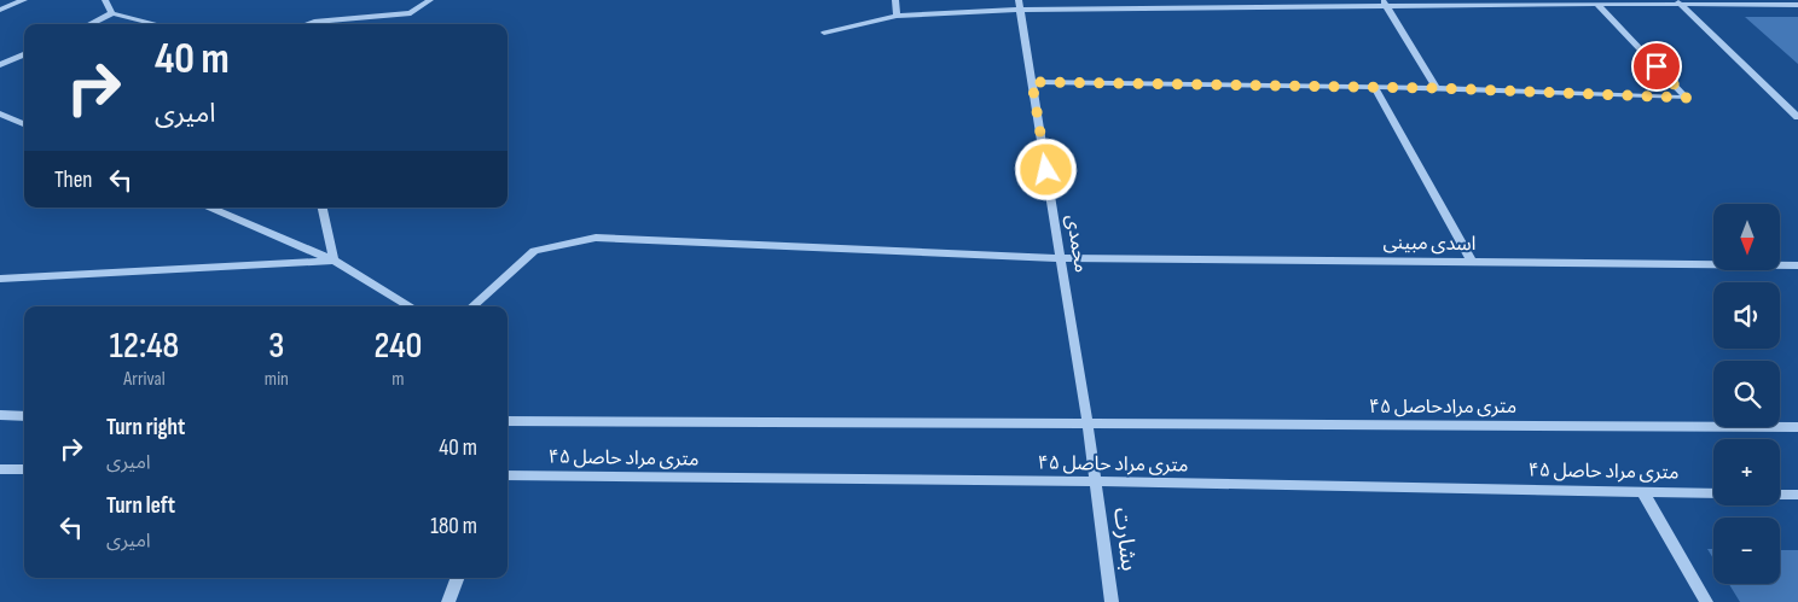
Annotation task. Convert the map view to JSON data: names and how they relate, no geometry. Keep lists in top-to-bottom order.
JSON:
{
  "streets": {
    "street": [
      "محمدی",
      "اسدی مبینی",
      "۴۵ متری مرادحاصل",
      "۴۵ متری مراد حاصل",
      "بشارت"
    ]
  },
  "crossings": [
    ["محمدی", "اسدی مبینی"],
    ["محمدی", "۴۵ متری مرادحاصل"],
    ["محمدی", "۴۵ متری مراد حاصل"],
    ["۴۵ متری مرادحاصل", "۴۵ متری مراد حاصل"],
    ["۴۵ متری مراد حاصل", "بشارت"]
  ],
  "north": "bottom",
  "page": {
    "turn": ["40 m", "امیری"],
    "then": "Then",
    "map_buttons": ["+", "−"],
    "eta": [
      "12:48",
      "Arrival",
      "3",
      "min",
      "240",
      "m"
    ],
    "list": [
      {
        "name": "Turn right",
        "note": "امیری",
        "value": "40 m"
      },
      {
        "name": "Turn left",
        "note": "امیری",
        "value": "180 m"
      }
    ]
  }
}
